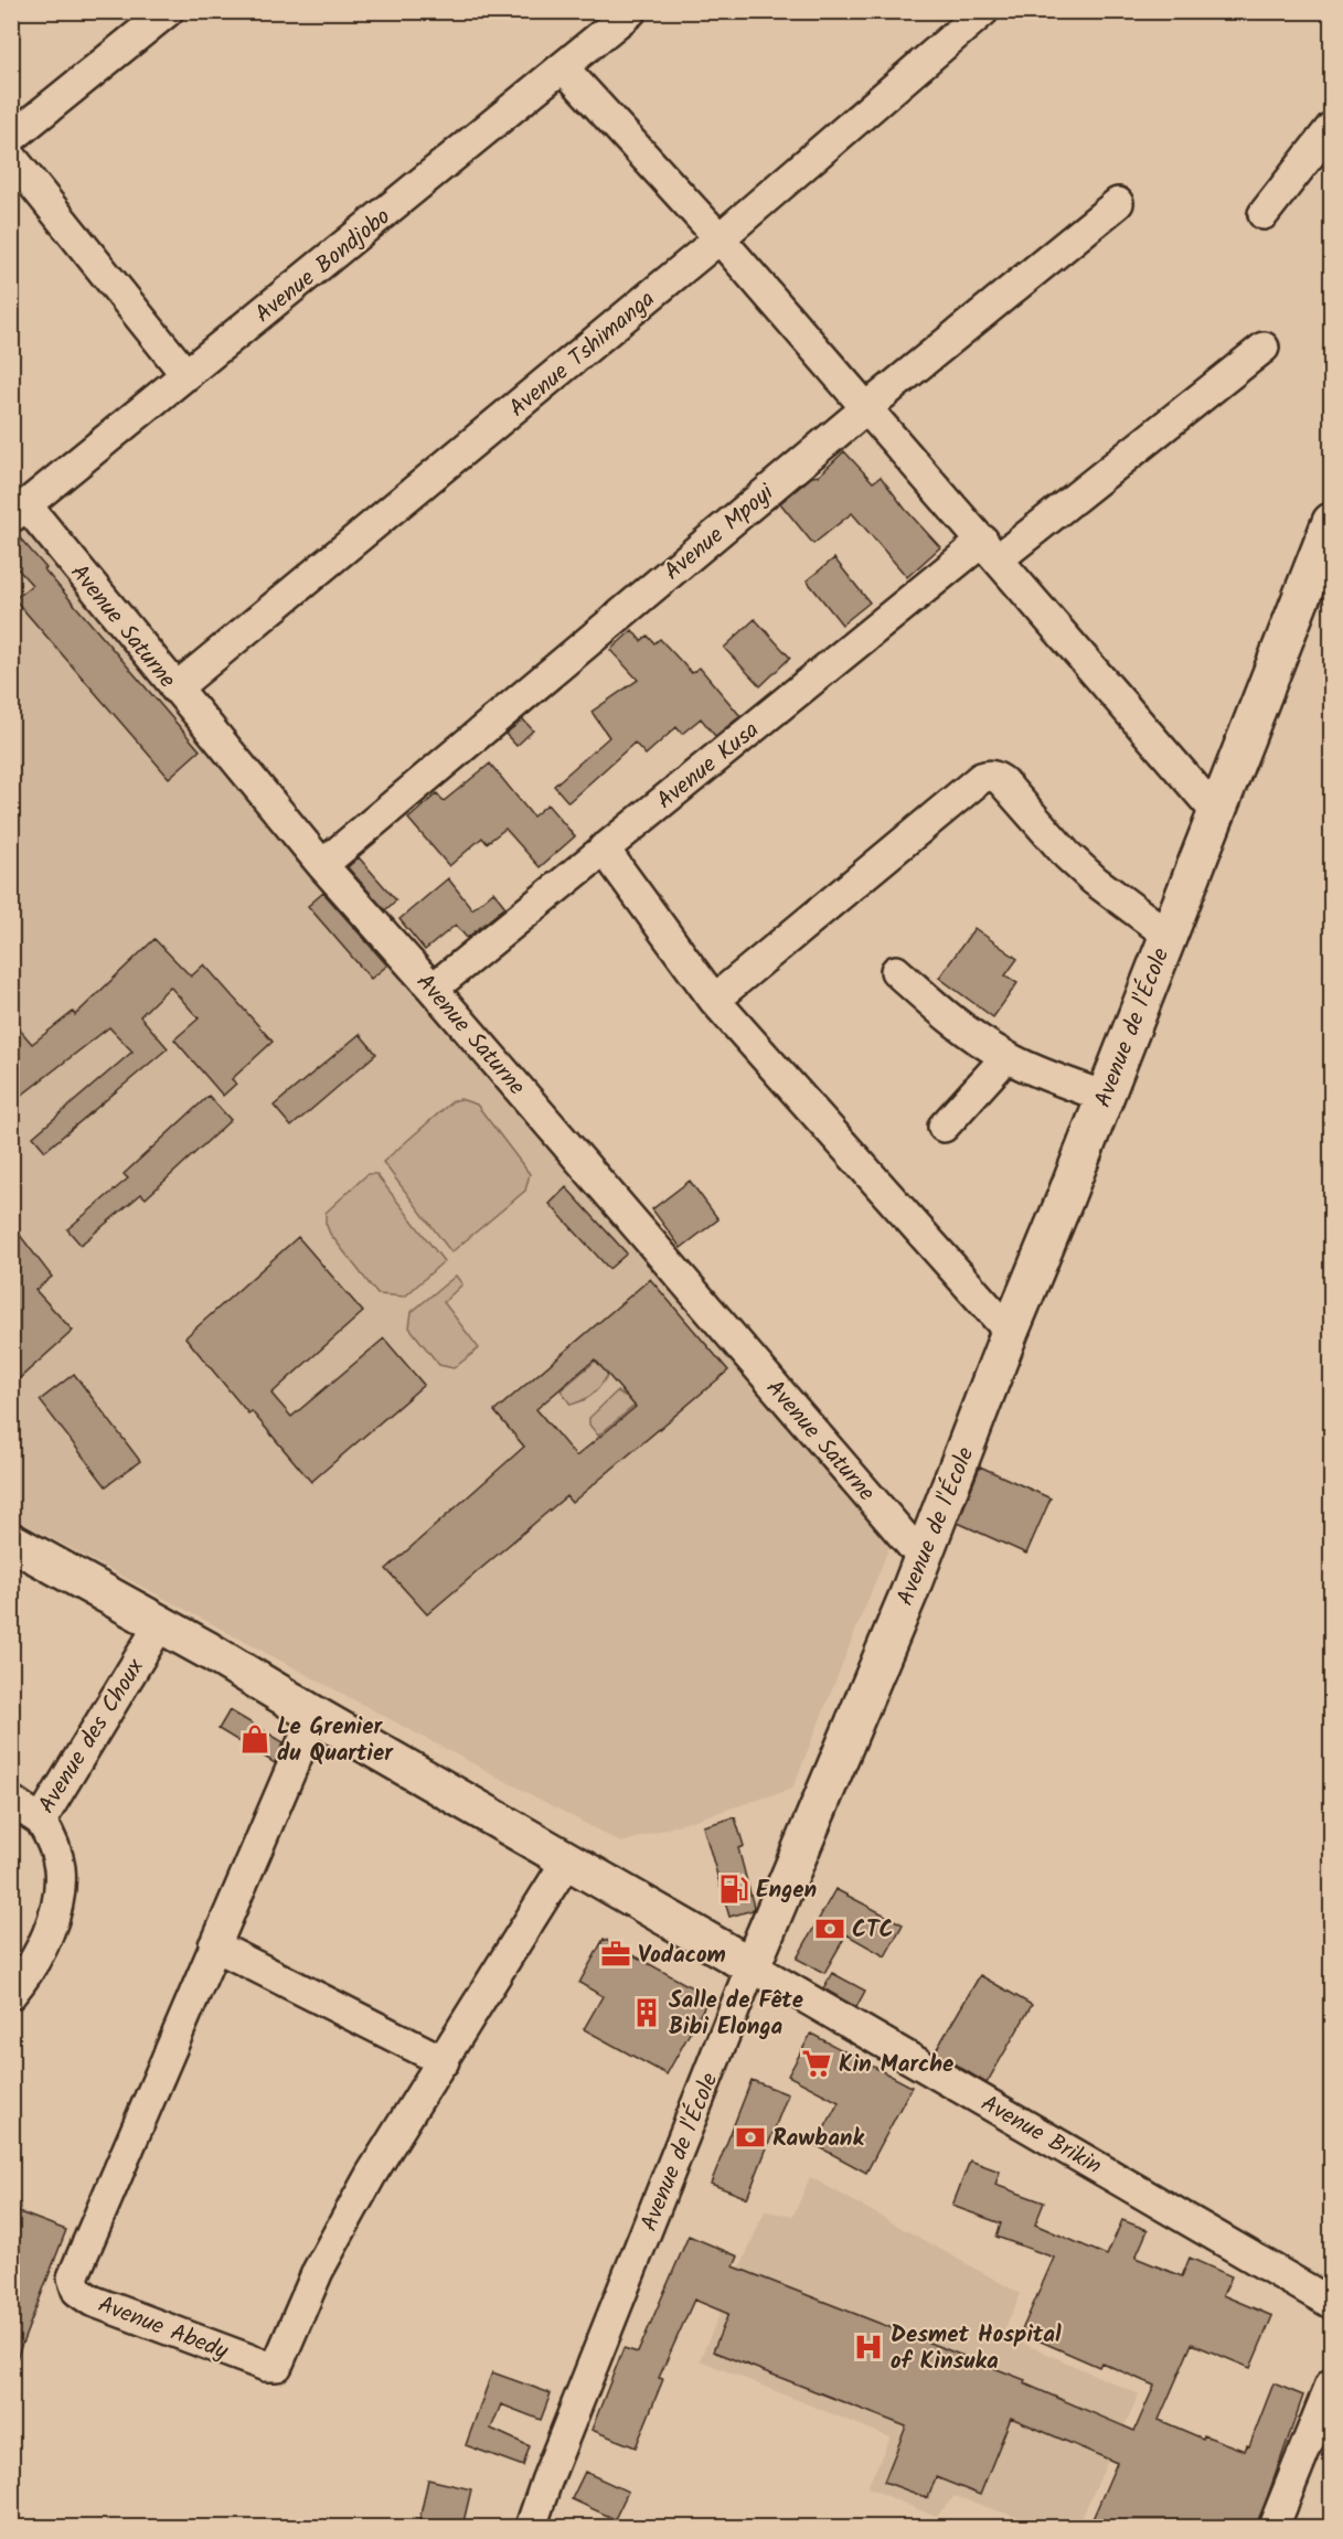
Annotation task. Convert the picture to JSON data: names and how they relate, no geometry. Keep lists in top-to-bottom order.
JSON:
{
  "streets": {
    "main road": ["Avenue de l'École"],
    "street": [
      "Avenue Bondjobo",
      "Avenue Tshimanga",
      "Avenue Mpoyi",
      "Avenue Saturne",
      "Avenue Kusa",
      "Avenue des Choux",
      "Avenue Brikin",
      "Avenue Abedy"
    ]
  },
  "crossings": [
    ["Avenue Bondjobo", "Avenue Saturne"],
    ["Avenue Tshimanga", "Avenue Saturne"],
    ["Avenue Mpoyi", "Avenue Saturne"],
    ["Avenue Saturne", "Avenue Kusa"],
    ["Avenue Saturne", "Avenue de l'École"],
    ["Avenue de l'École", "Avenue Brikin"]
  ],
  "places": {
    "shop": ["Le Grenier du Quartier"],
    "fuel station": ["Engen"],
    "bank": ["CTC", "Rawbank"],
    "office": ["Vodacom"],
    "building": ["Salle de Fête Bibi Elonga"],
    "supermarket": ["Kin Marche"],
    "hospital": ["Desmet Hospital of Kinsuka"]
  }
}
